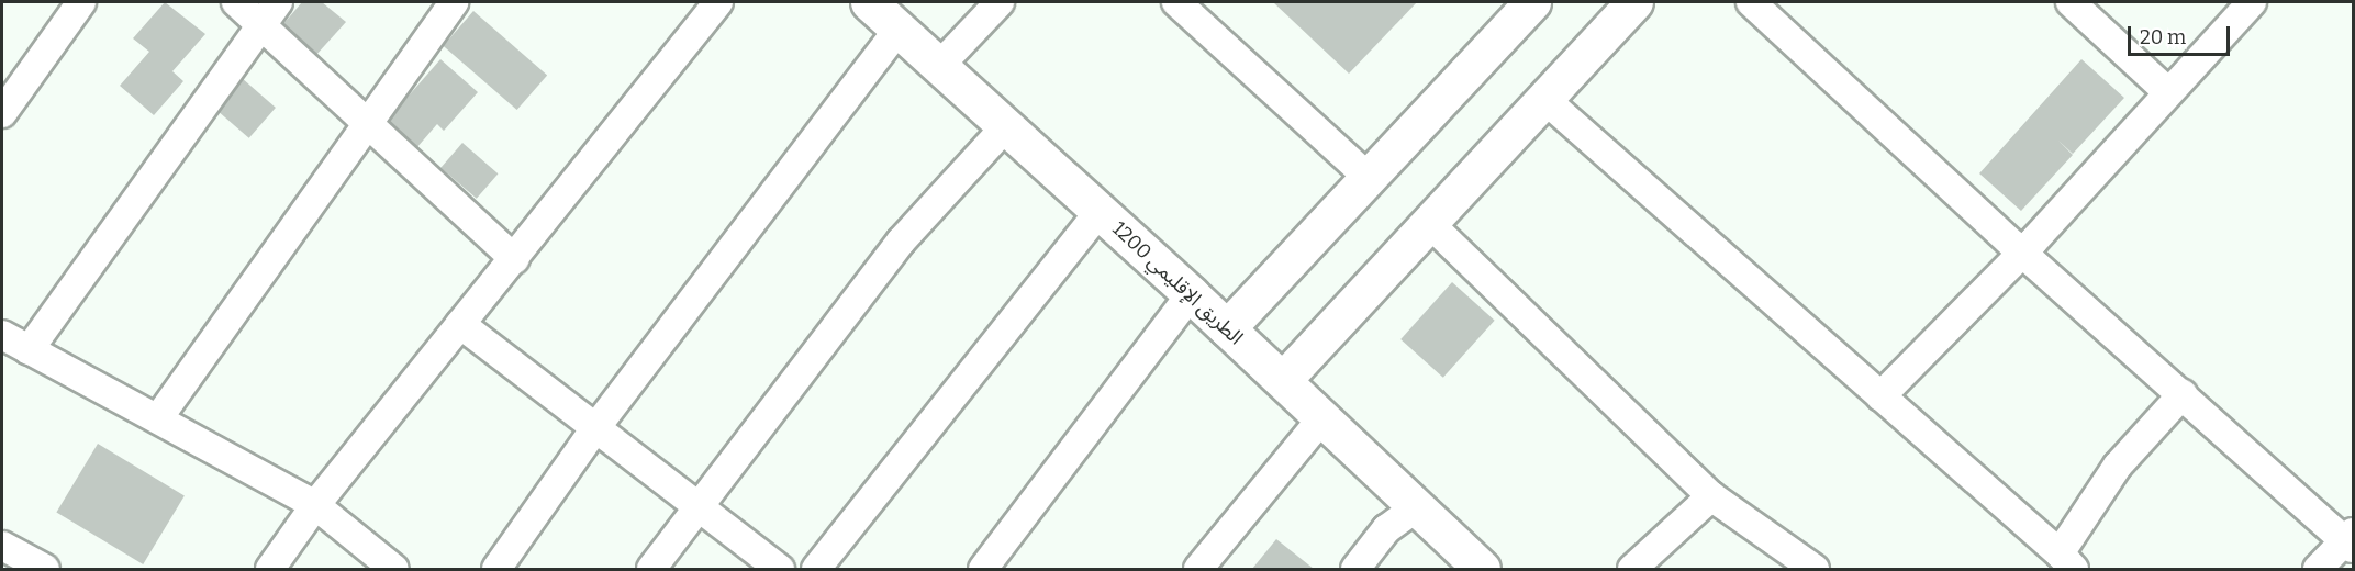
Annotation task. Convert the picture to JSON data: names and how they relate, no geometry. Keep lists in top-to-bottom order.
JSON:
{
  "streets": {
    "street": ["الطريق الإقليمي 1200"]
  },
  "scale_bar": "20 m"
}
